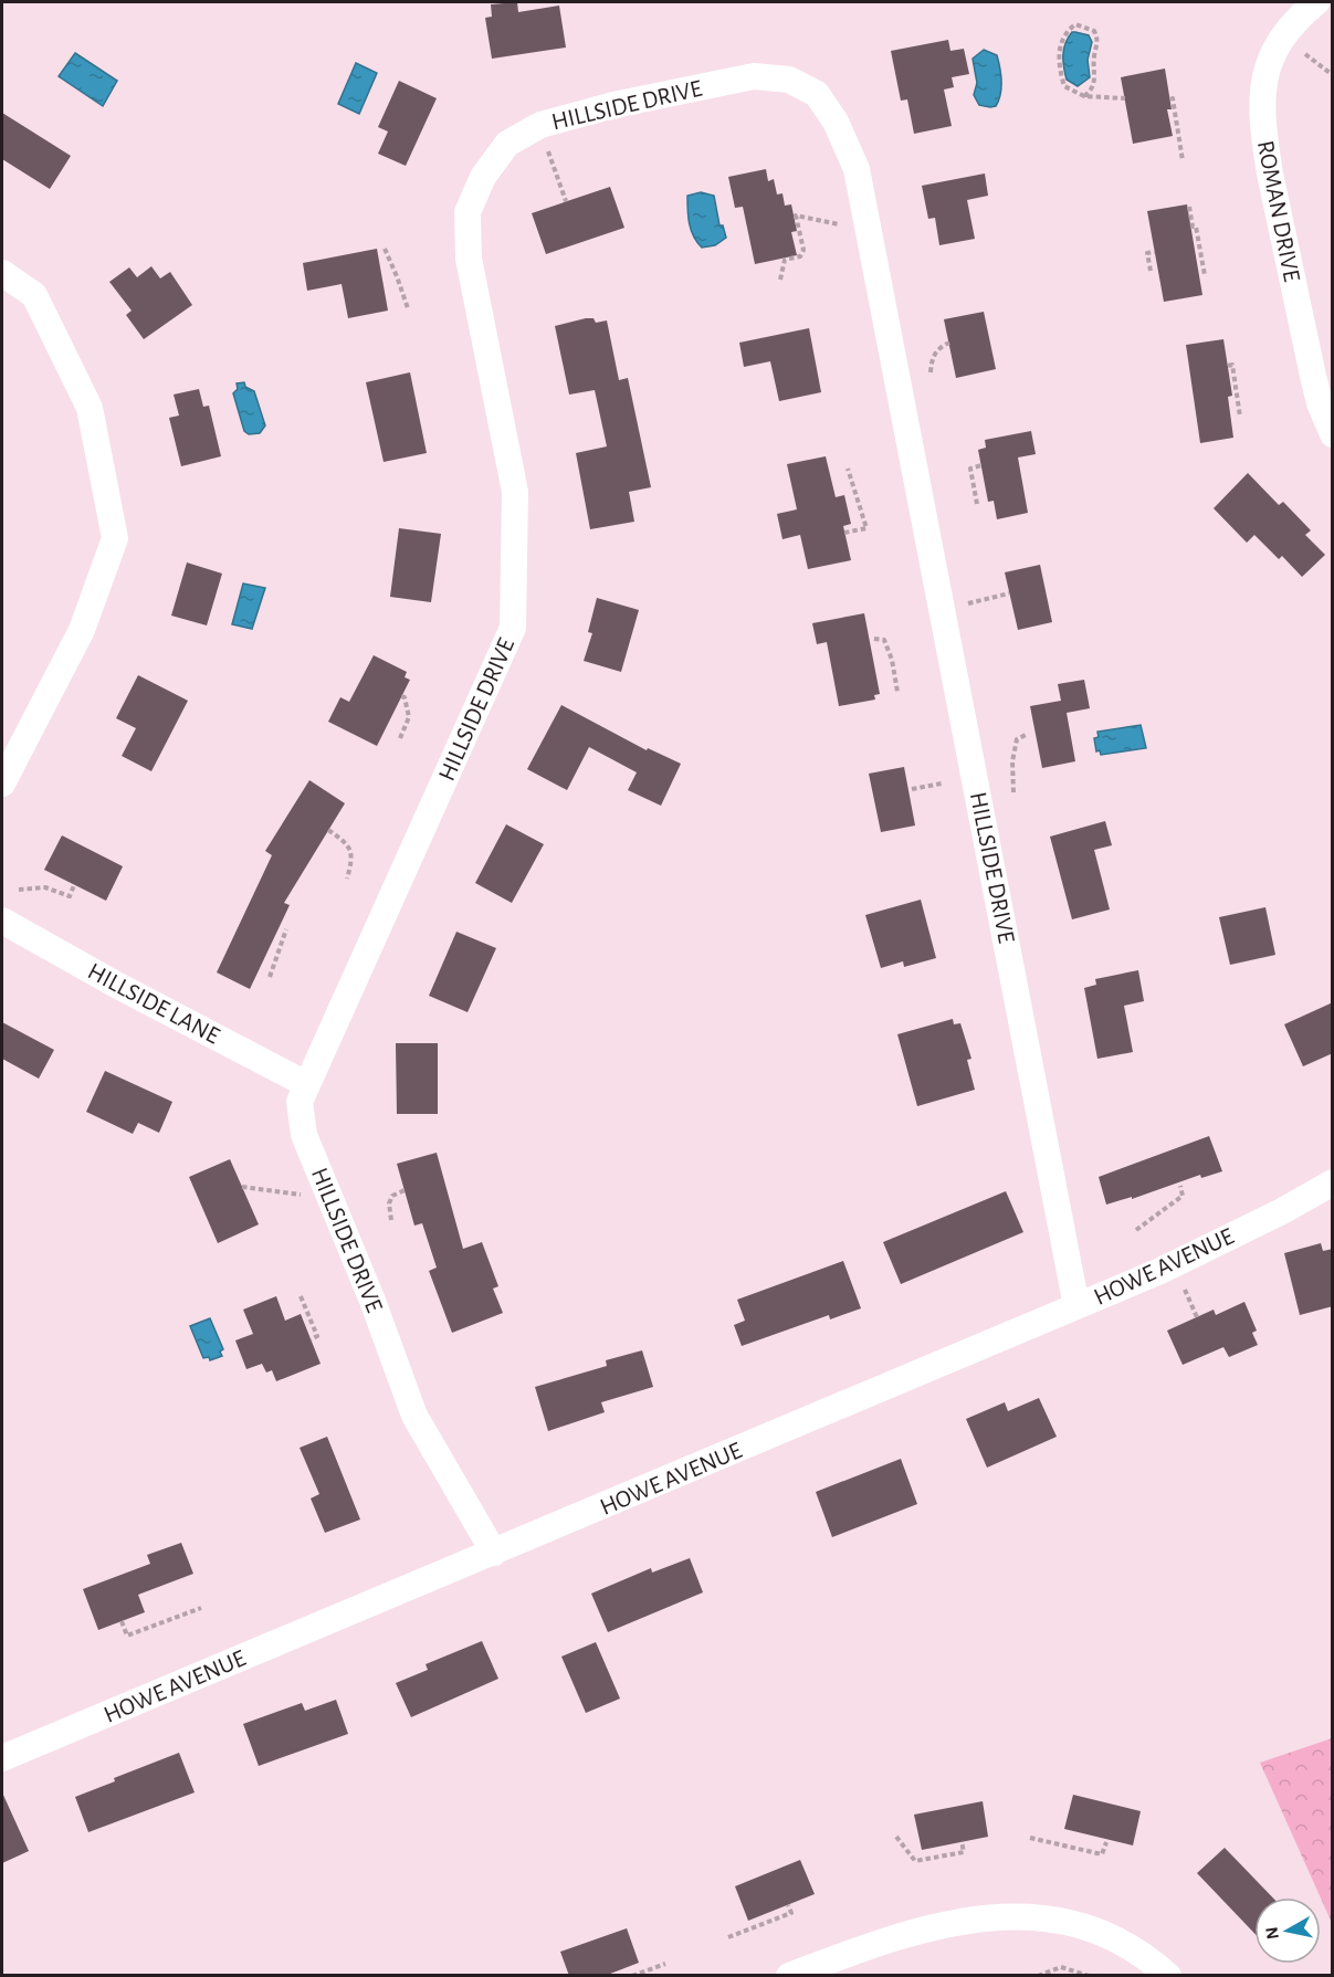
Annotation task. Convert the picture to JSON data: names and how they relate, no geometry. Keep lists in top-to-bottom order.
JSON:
{
  "streets": {
    "street": [
      "HILLSIDE DRIVE",
      "ROMAN DRIVE",
      "HILLSIDE LANE",
      "HOWE AVENUE"
    ]
  },
  "crossings": [
    ["HILLSIDE DRIVE", "HILLSIDE LANE"],
    ["HILLSIDE DRIVE", "HOWE AVENUE"]
  ],
  "north": "left"
}
